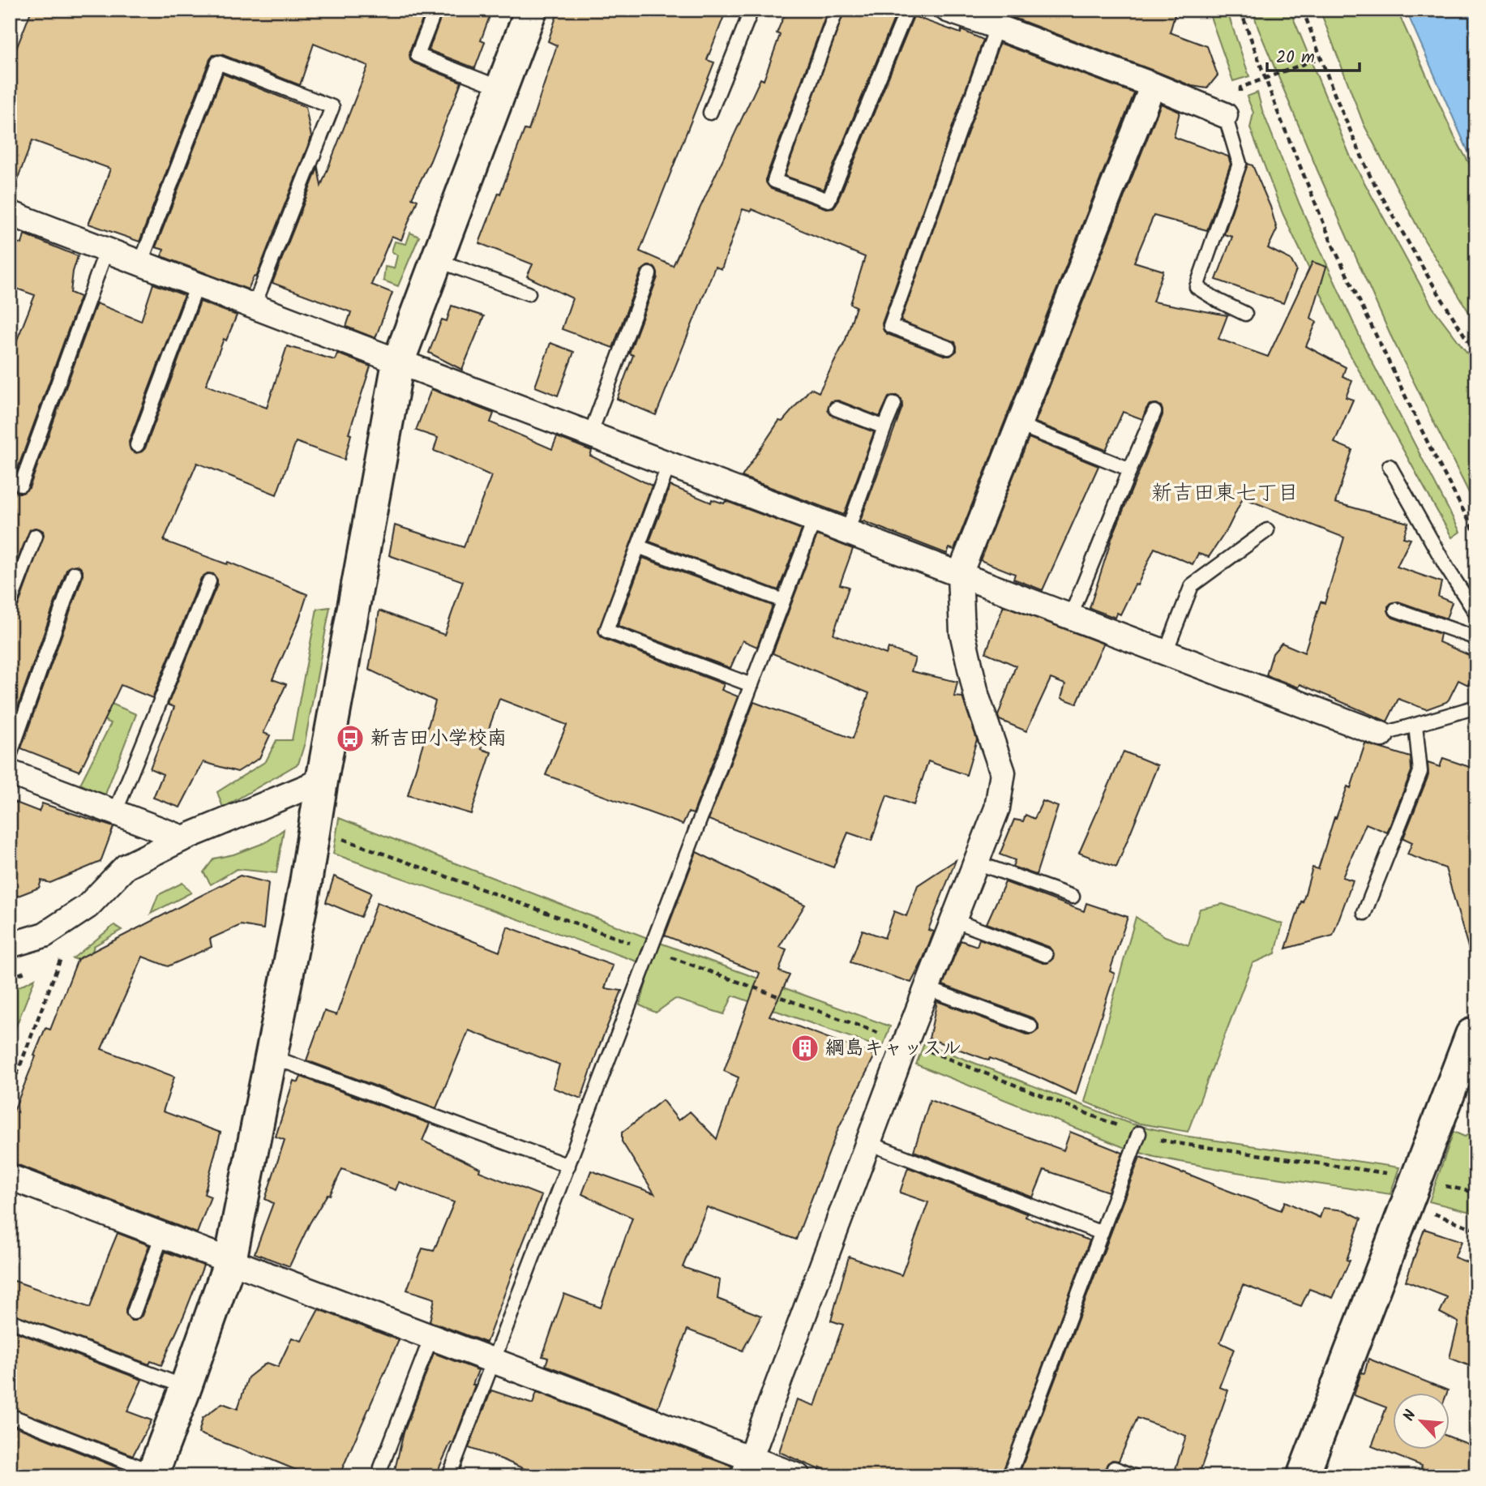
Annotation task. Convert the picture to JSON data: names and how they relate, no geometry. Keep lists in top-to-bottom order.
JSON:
{
  "districts": ["新吉田東七丁目"],
  "places": {
    "bus stop": ["新吉田小学校南"],
    "building": ["綱島キャッスル"]
  },
  "scale_bar": "20 m",
  "north": "top left"
}
